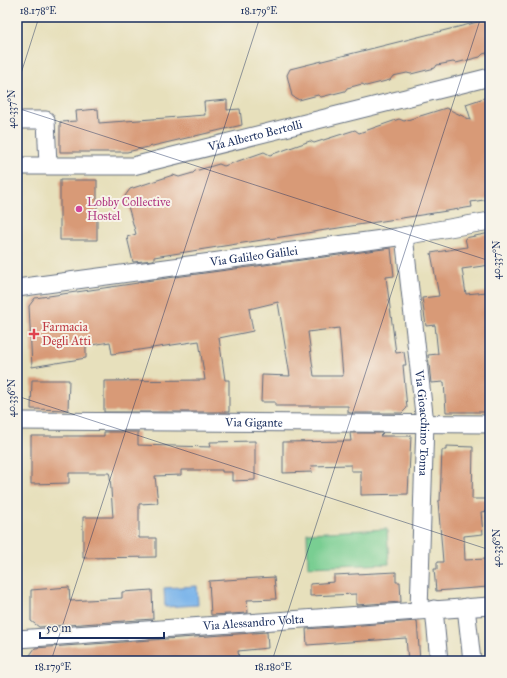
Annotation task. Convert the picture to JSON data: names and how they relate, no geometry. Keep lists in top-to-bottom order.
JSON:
{
  "streets": {
    "street": [
      "Via Alberto Bertolli",
      "Via Galileo Galilei",
      "Via Gigante",
      "Via Gioacchino Toma",
      "Via Alessandro Volta"
    ]
  },
  "crossings": [
    ["Via Galileo Galilei", "Via Gioacchino Toma"],
    ["Via Gigante", "Via Gioacchino Toma"],
    ["Via Gioacchino Toma", "Via Alessandro Volta"]
  ],
  "places": {
    "other": ["Lobby Collective Hostel"],
    "health": ["Farmacia Degli Atti"]
  },
  "scale_bar": "50 m",
  "coordinates": [
    "18.178°E",
    "18.179°E",
    "40.337°N",
    "40.336°N",
    "18.180°E"
  ]
}
